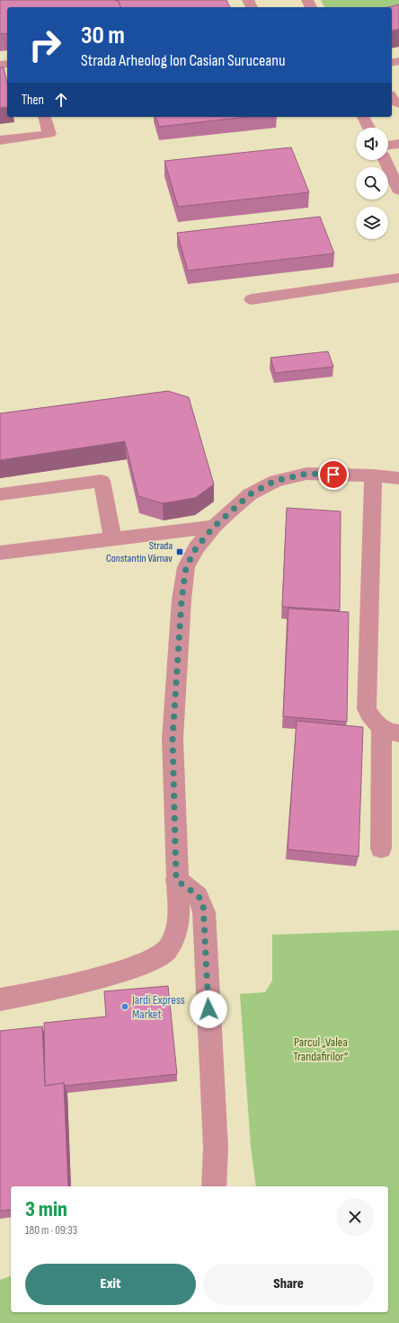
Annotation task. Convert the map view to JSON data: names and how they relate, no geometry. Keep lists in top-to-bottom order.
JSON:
{
  "parks": ["Parcul „Valea Trandafirilor”"],
  "places": {
    "transit": ["Strada Constantin Vârnav"],
    "other": ["Jardi Express Market"]
  },
  "page": {
    "turn": ["30 m", "Strada Arheolog Ion Casian Suruceanu"],
    "then": "Then",
    "heading": ["3 min", "180 m · 09:33"],
    "buttons": ["Exit", "Share"]
  }
}
